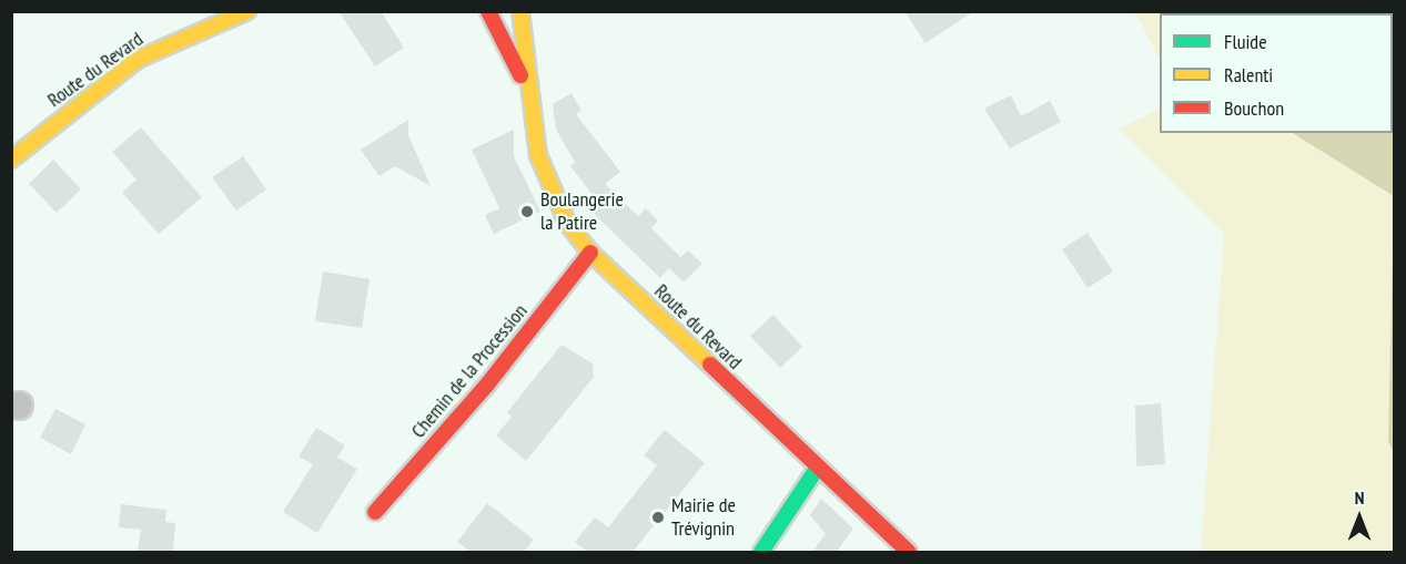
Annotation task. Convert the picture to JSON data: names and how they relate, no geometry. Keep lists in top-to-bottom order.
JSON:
{
  "streets": {
    "main road": ["Route du Revard", "Chemin de la Procession"]
  },
  "crossings": [
    ["Route du Revard", "Chemin de la Procession"]
  ],
  "places": ["Boulangerie la Patire", "Mairie de Trévignin"],
  "legend": ["Fluide", "Ralenti", "Bouchon"],
  "north": "top"
}
